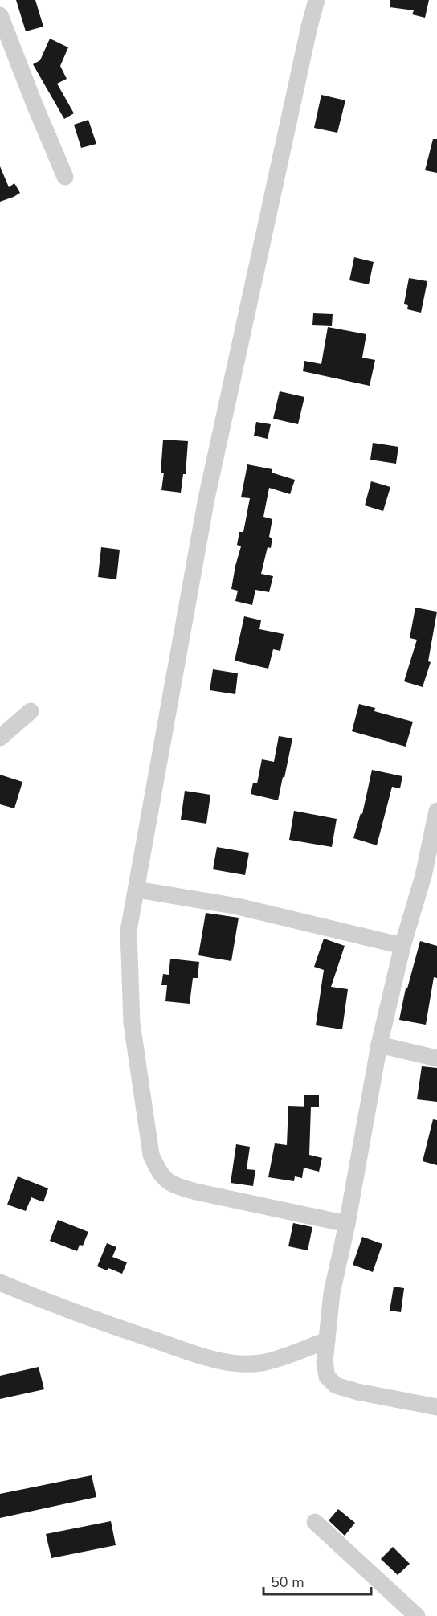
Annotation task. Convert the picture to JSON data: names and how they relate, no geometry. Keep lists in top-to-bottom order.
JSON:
{
  "scale_bar": "50 m"
}
